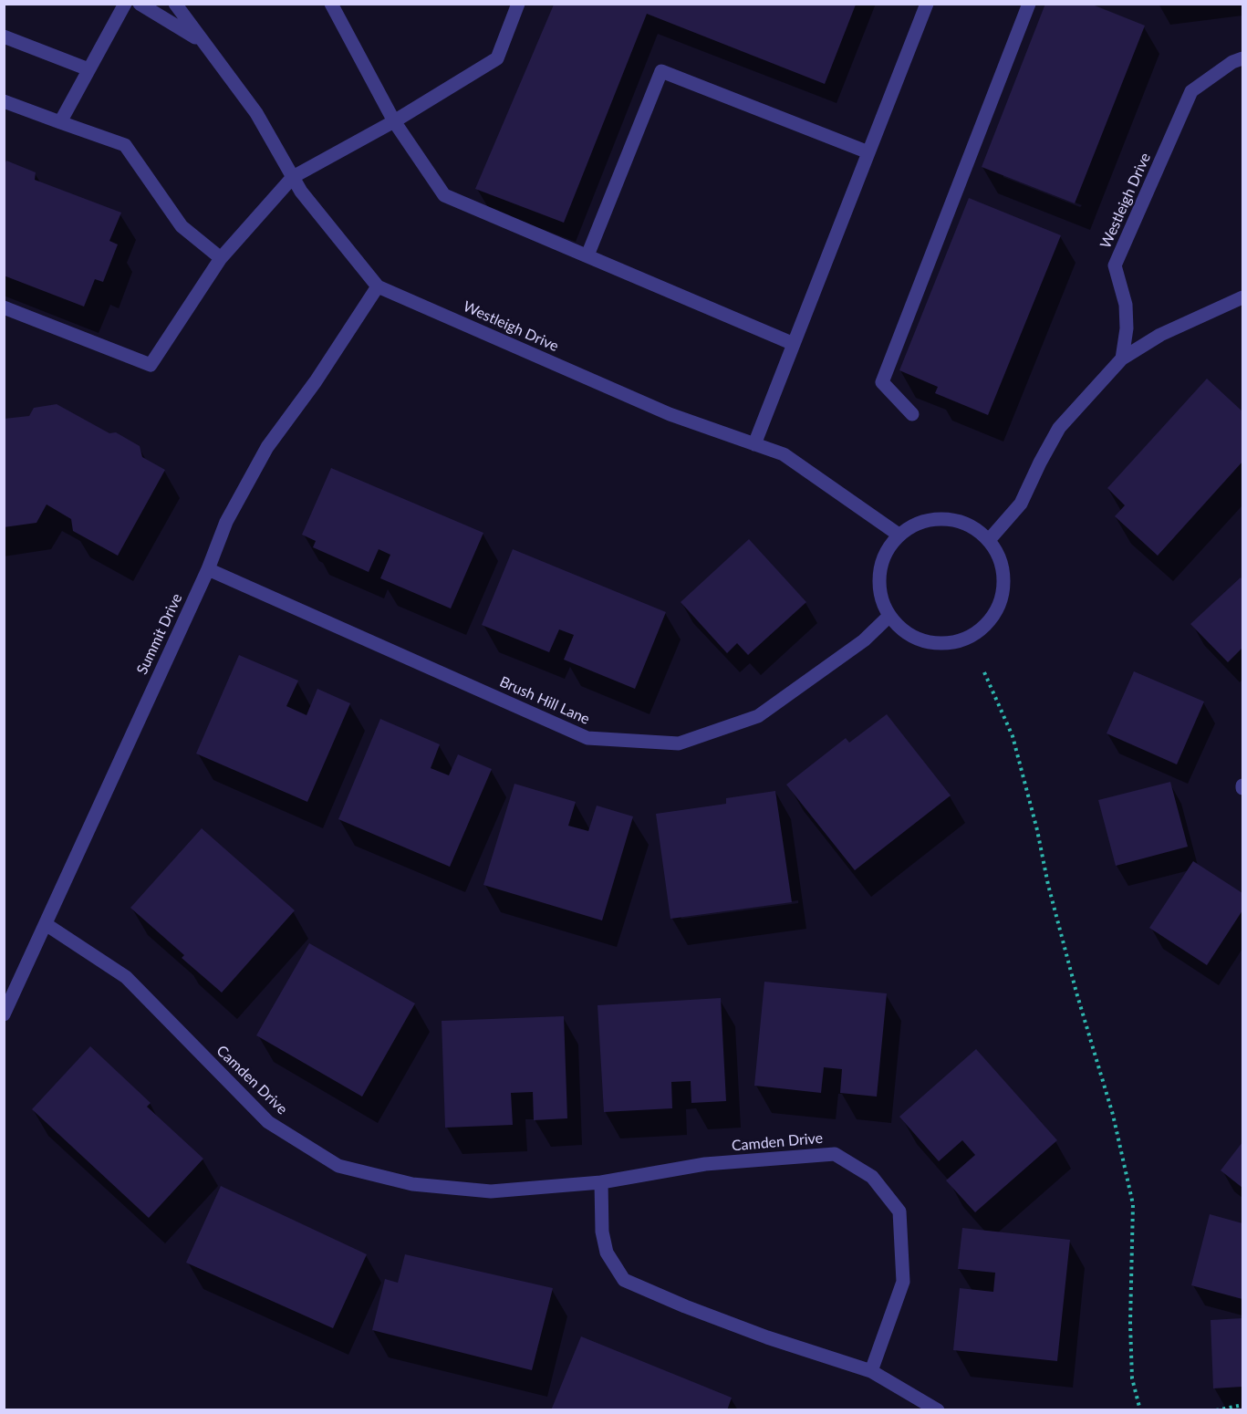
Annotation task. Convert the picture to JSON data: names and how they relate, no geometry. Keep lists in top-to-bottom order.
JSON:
{
  "streets": {
    "street": [
      "Westleigh Drive",
      "Summit Drive",
      "Brush Hill Lane",
      "Camden Drive"
    ]
  },
  "crossings": [
    ["Westleigh Drive", "Summit Drive"],
    ["Westleigh Drive", "Brush Hill Lane"],
    ["Summit Drive", "Brush Hill Lane"],
    ["Summit Drive", "Camden Drive"]
  ]
}
